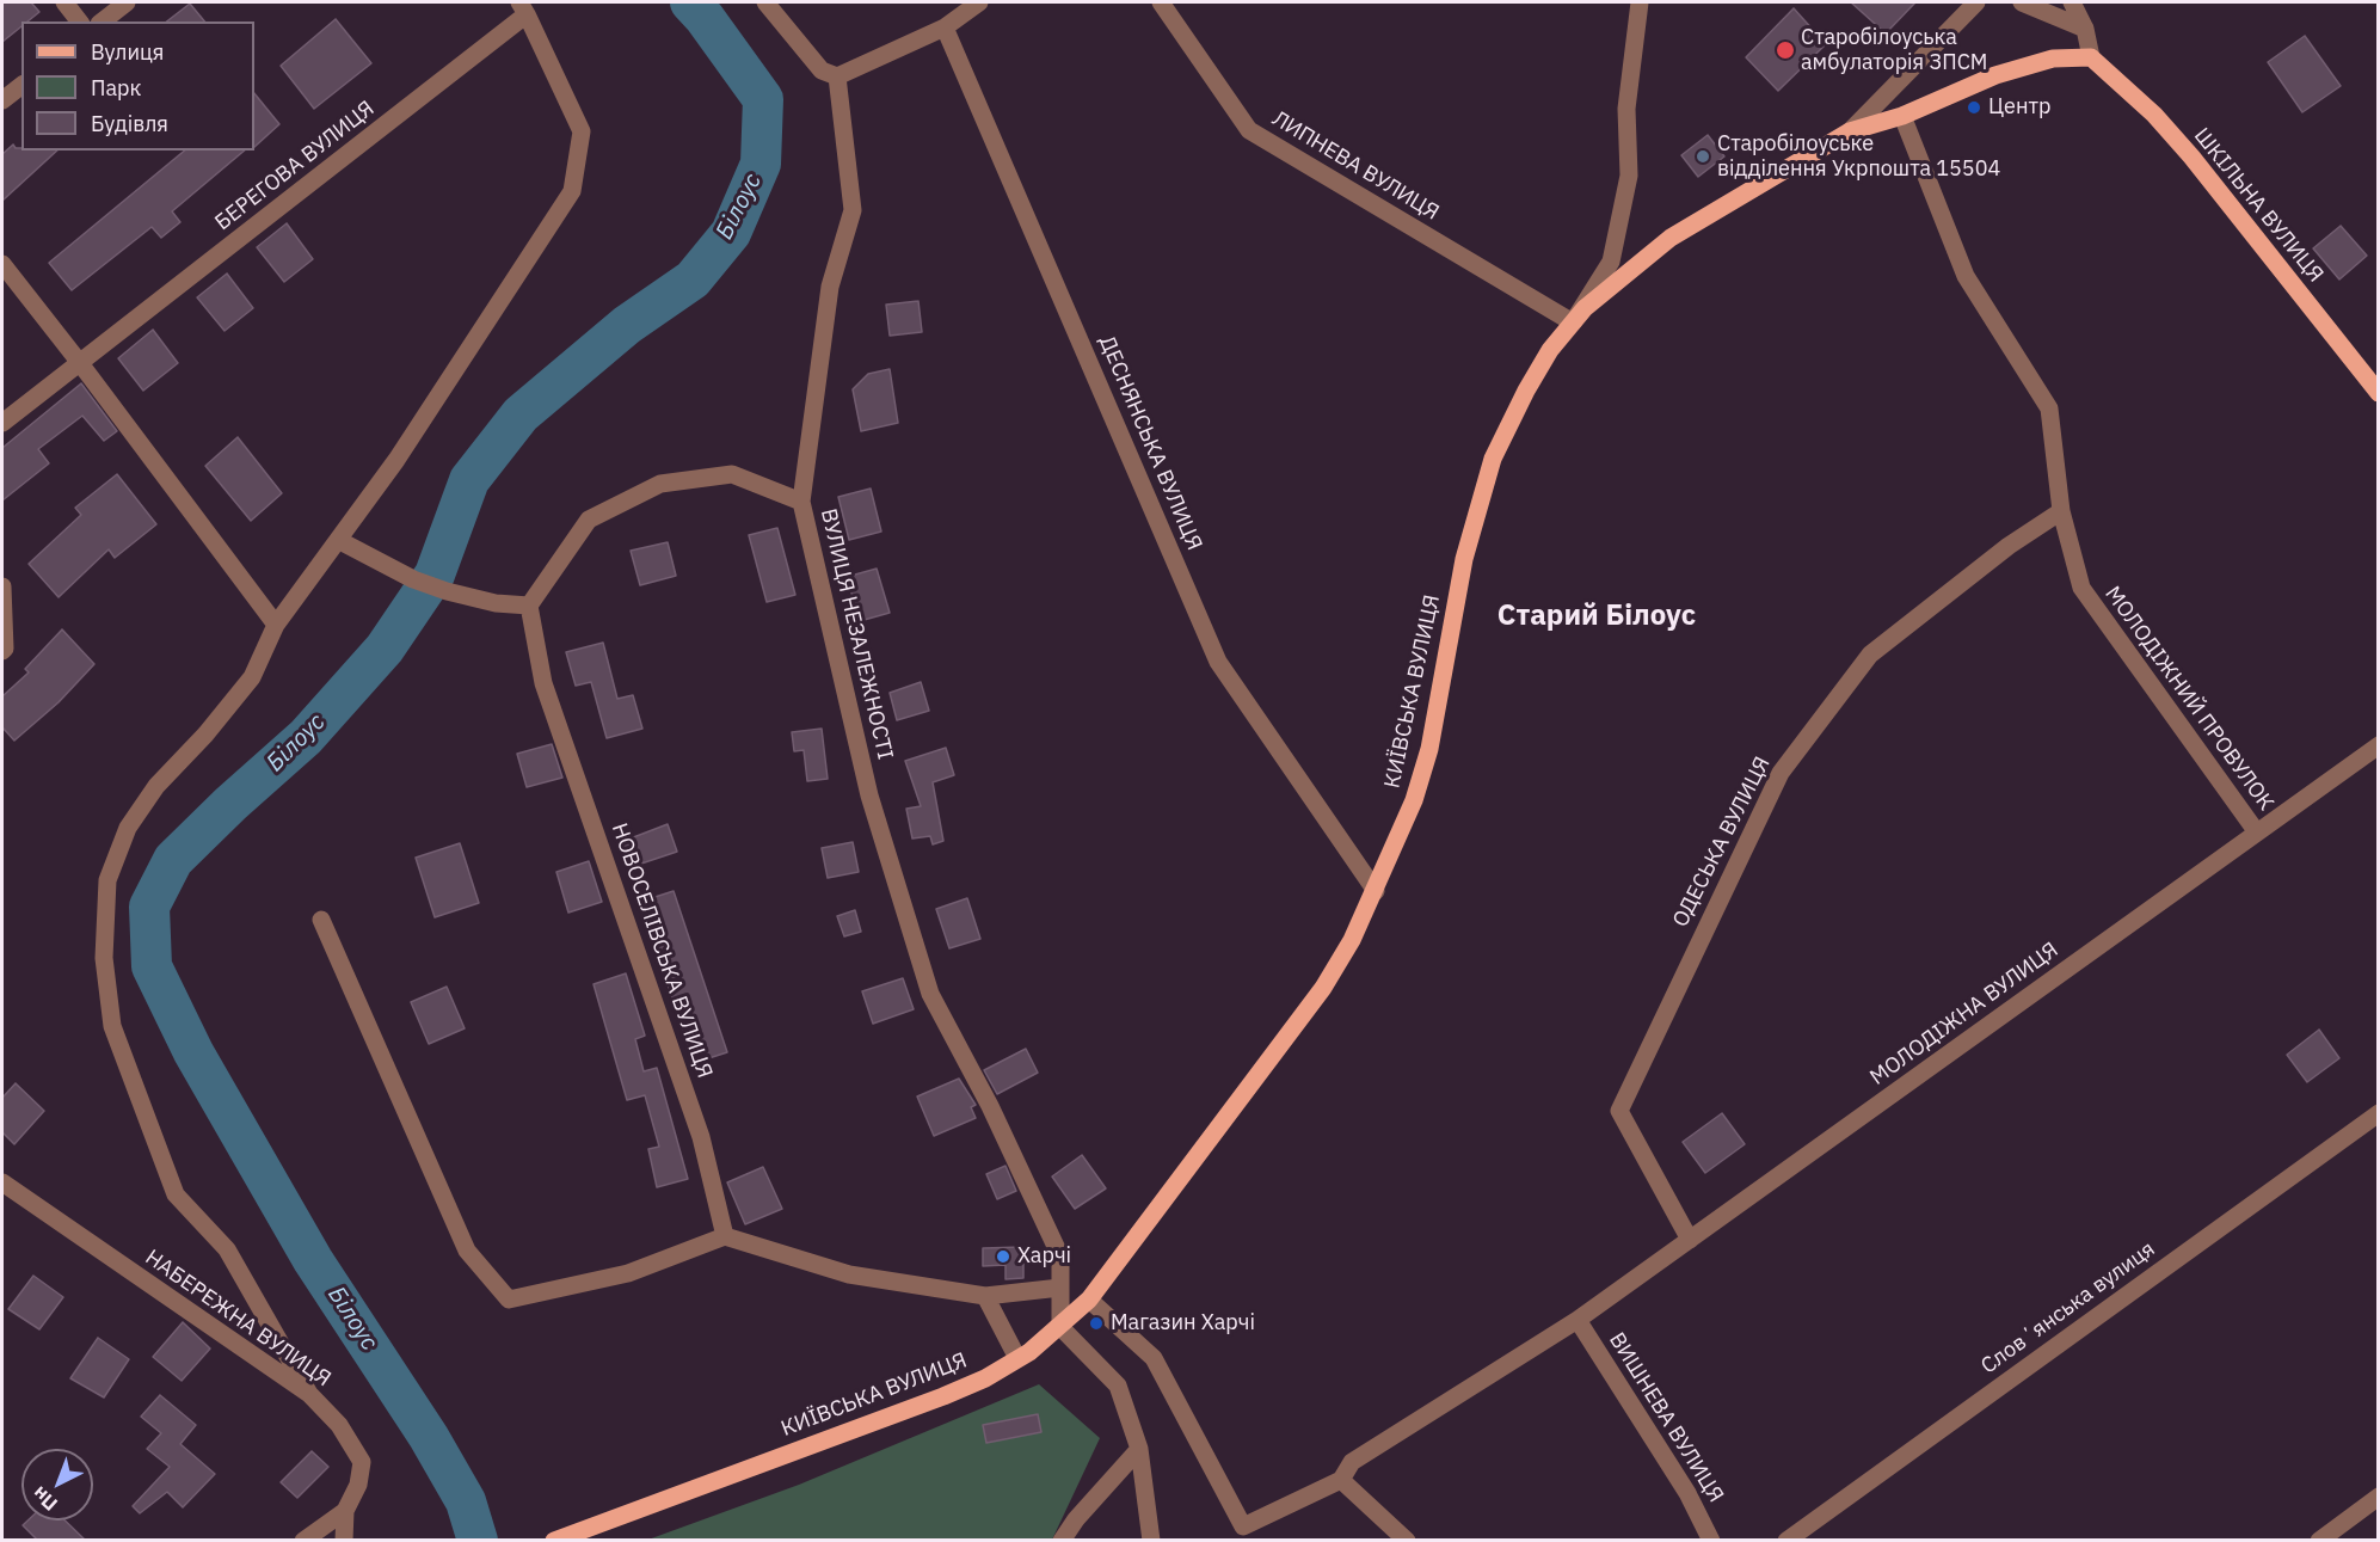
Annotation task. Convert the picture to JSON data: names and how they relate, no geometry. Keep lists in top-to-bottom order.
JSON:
{
  "streets": {
    "main road": ["ШКІЛЬНА ВУЛИЦЯ", "КИЇВСЬКА ВУЛИЦЯ"],
    "street": [
      "БЕРЕГОВА ВУЛИЦЯ",
      "ЛИПНЕВА ВУЛИЦЯ",
      "ДЕСНЯНСЬКА ВУЛИЦЯ",
      "ВУЛИЦЯ НЕЗАЛЕЖНОСТІ",
      "МОЛОДІЖНИЙ ПРОВУЛОК",
      "ОДЕСЬКА ВУЛИЦЯ",
      "НОВОСЕЛІВСЬКА ВУЛИЦЯ",
      "МОЛОДІЖНА ВУЛИЦЯ",
      "Словʼянська вулиця",
      "НАБЕРЕЖНА ВУЛИЦЯ",
      "ВИШНЕВА ВУЛИЦЯ"
    ]
  },
  "crossings": [
    ["ЛИПНЕВА ВУЛИЦЯ", "КИЇВСЬКА ВУЛИЦЯ"],
    ["ШКІЛЬНА ВУЛИЦЯ", "КИЇВСЬКА ВУЛИЦЯ"],
    ["ДЕСНЯНСЬКА ВУЛИЦЯ", "КИЇВСЬКА ВУЛИЦЯ"],
    ["ВУЛИЦЯ НЕЗАЛЕЖНОСТІ", "КИЇВСЬКА ВУЛИЦЯ"],
    ["КИЇВСЬКА ВУЛИЦЯ", "МОЛОДІЖНИЙ ПРОВУЛОК"],
    ["МОЛОДІЖНИЙ ПРОВУЛОК", "ОДЕСЬКА ВУЛИЦЯ"],
    ["МОЛОДІЖНИЙ ПРОВУЛОК", "МОЛОДІЖНА ВУЛИЦЯ"],
    ["ОДЕСЬКА ВУЛИЦЯ", "МОЛОДІЖНА ВУЛИЦЯ"],
    ["МОЛОДІЖНА ВУЛИЦЯ", "ВИШНЕВА ВУЛИЦЯ"]
  ],
  "districts": ["Старий Білоус"],
  "water": ["Білоус"],
  "places": [
    "Старобілоуська амбулаторія ЗПСМ",
    "Центр",
    "Старобілоуське відділення Укрпошта 15504",
    "Харчі",
    "Магазин Харчі"
  ],
  "legend": ["Вулиця", "Парк", "Будівля"],
  "north": "bottom left"
}
